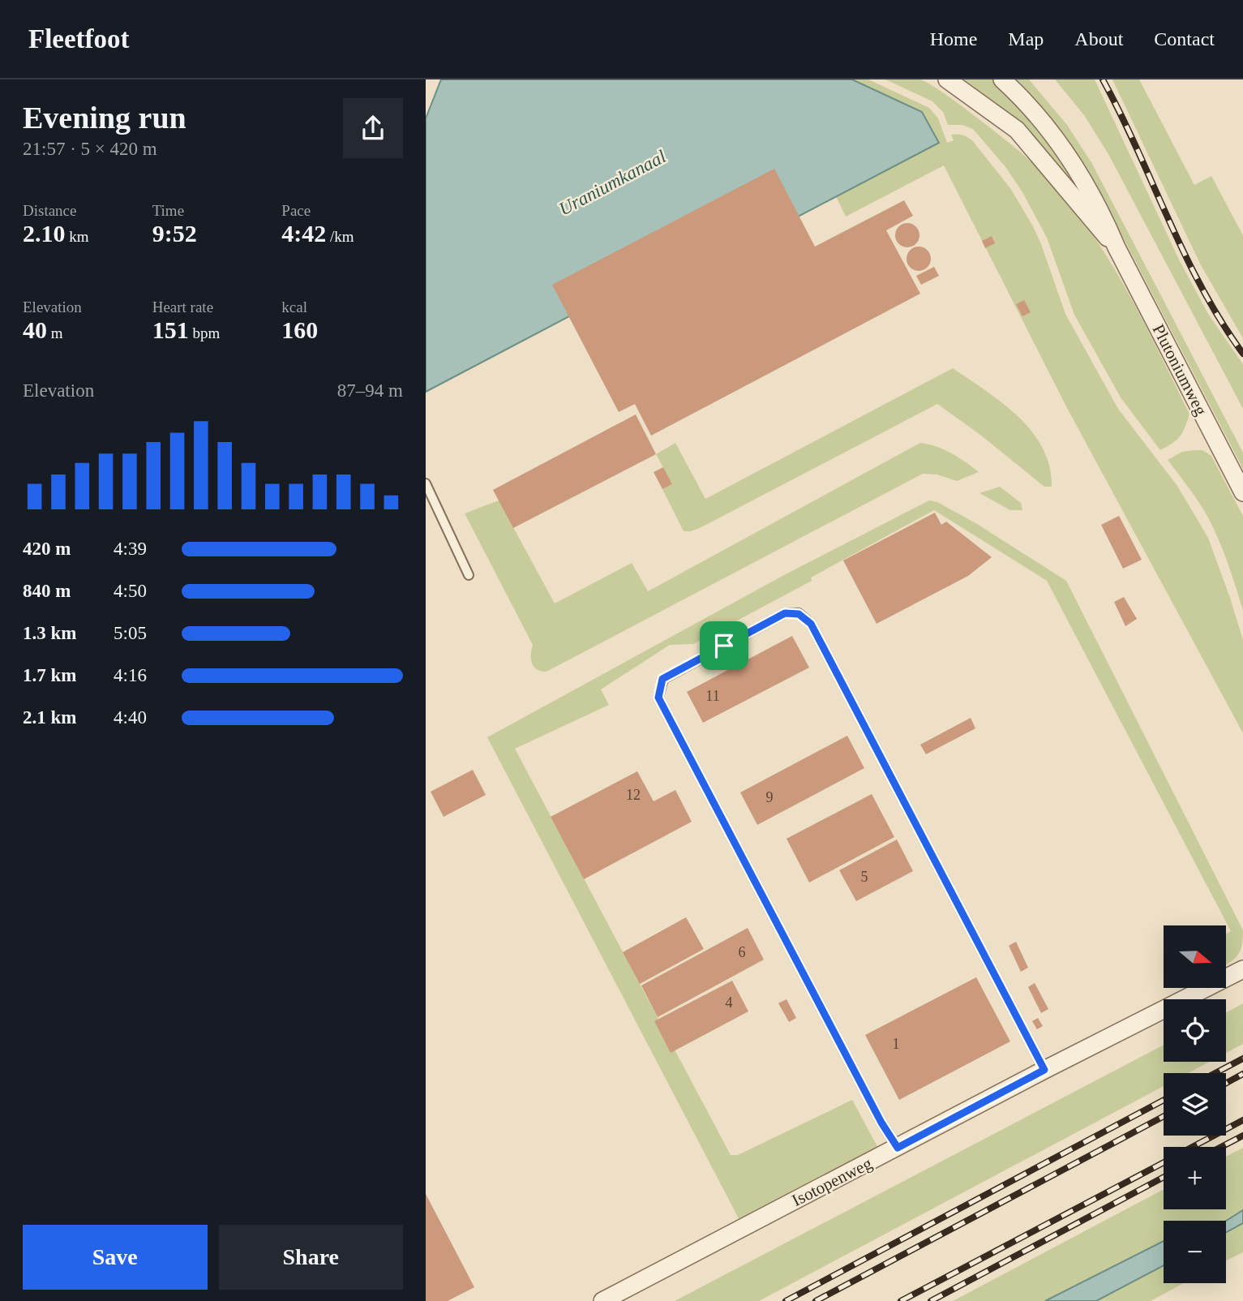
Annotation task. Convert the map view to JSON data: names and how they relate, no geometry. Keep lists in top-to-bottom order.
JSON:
{
  "streets": {
    "street": ["Plutoniumweg", "Isotopenweg"]
  },
  "water": ["Uraniumkanaal"],
  "house_numbers": [
    "11",
    "12",
    "9",
    "5",
    "6",
    "4",
    "1"
  ],
  "north": "right",
  "page": {
    "header": "Fleetfoot",
    "nav": [
      "Home",
      "Map",
      "About",
      "Contact"
    ],
    "heading": ["Evening run", "21:57 · 5 × 420 m"],
    "stats": [
      ["Distance", "2.10 km"],
      ["Time", "9:52"],
      ["Pace", "4:42 /km"],
      ["Elevation", "40 m"],
      ["Heart rate", "151 bpm"],
      ["kcal", "160"]
    ],
    "chart": ["Elevation", "87–94 m"],
    "list": [
      {
        "name": "420 m",
        "note": "4:39"
      },
      {
        "name": "840 m",
        "note": "4:50"
      },
      {
        "name": "1.3 km",
        "note": "5:05"
      },
      {
        "name": "1.7 km",
        "note": "4:16"
      },
      {
        "name": "2.1 km",
        "note": "4:40"
      }
    ],
    "map_buttons": ["+", "−"],
    "buttons": ["Save", "Share"]
  }
}
